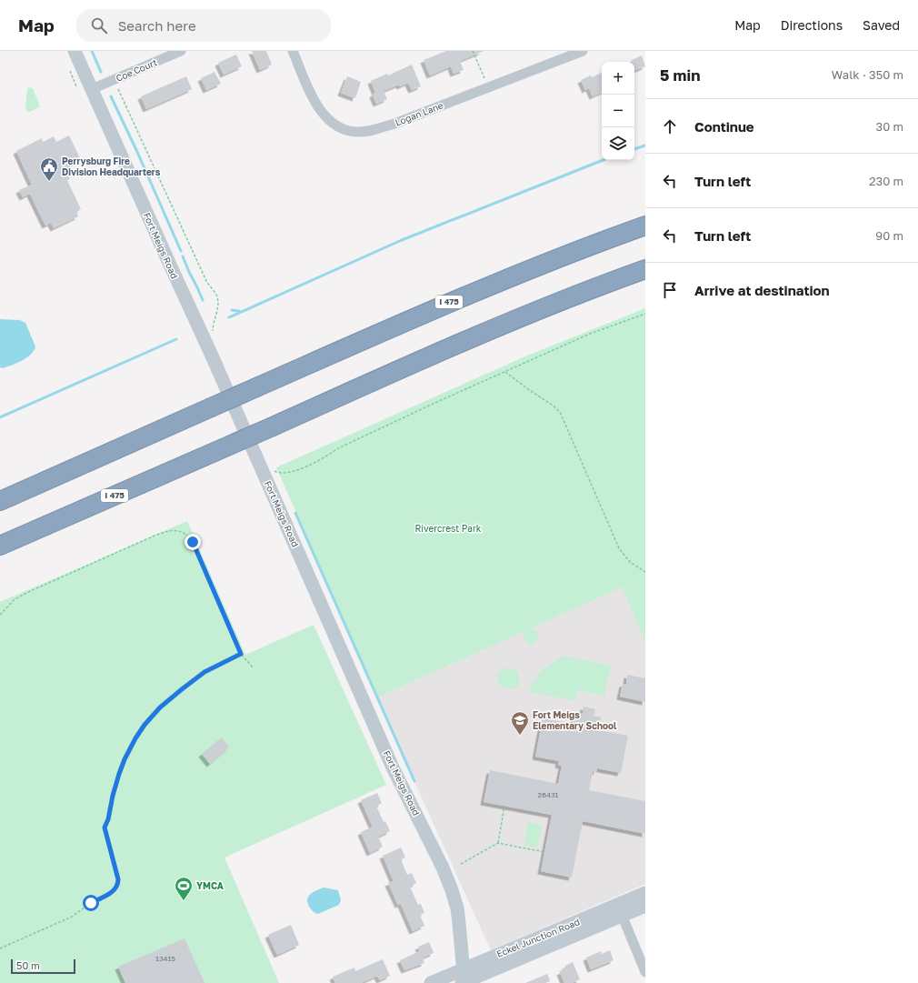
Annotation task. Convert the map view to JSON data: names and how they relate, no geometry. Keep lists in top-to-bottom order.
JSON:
{
  "streets": {
    "highway": ["I 475"],
    "street": [
      "Coe Court",
      "Logan Lane",
      "Fort Meigs Road",
      "Eckel Junction Road"
    ]
  },
  "crossings": [
    ["Coe Court", "Fort Meigs Road"],
    ["Fort Meigs Road", "Eckel Junction Road"]
  ],
  "parks": ["Rivercrest Park"],
  "places": {
    "public building": ["Perrysburg Fire Division Headquarters"],
    "school or university": ["Fort Meigs Elementary School"],
    "sports": ["YMCA"]
  },
  "house_numbers": ["26431", "13415"],
  "scale_bar": "50 m",
  "page": {
    "header": "Map",
    "search": "Search here",
    "nav": ["Map", "Directions", "Saved"],
    "heading": ["5 min", "Walk · 350 m"],
    "map_buttons": ["+", "−"],
    "list": [
      ["Continue", "30 m"],
      ["Turn left", "230 m"],
      ["Turn left", "90 m"],
      "Arrive at destination"
    ],
    "scale": "50 m"
  }
}
